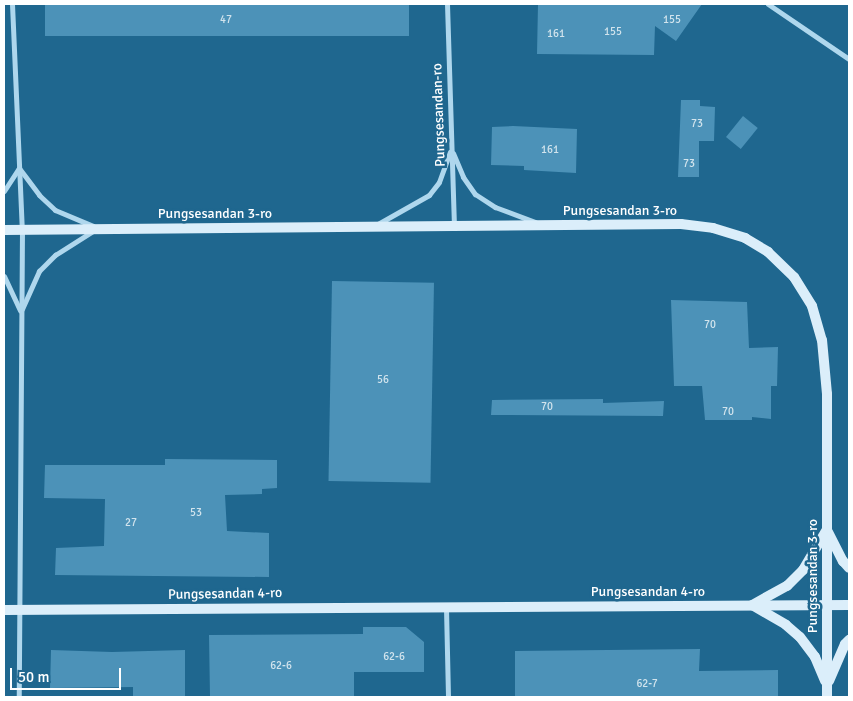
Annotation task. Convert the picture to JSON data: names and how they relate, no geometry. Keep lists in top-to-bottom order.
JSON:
{
  "streets": {
    "street": ["Pungsesandan-ro", "Pungsesandan 3-ro", "Pungsesandan 4-ro"]
  },
  "crossings": [
    ["Pungsesandan-ro", "Pungsesandan 3-ro"],
    ["Pungsesandan 3-ro", "Pungsesandan 4-ro"]
  ],
  "house_numbers": [
    "47",
    "155",
    "155",
    "161",
    "73",
    "161",
    "73",
    "70",
    "56",
    "70",
    "70",
    "53",
    "27",
    "62-6",
    "62-6",
    "62-7"
  ],
  "scale_bar": "50 m"
}
